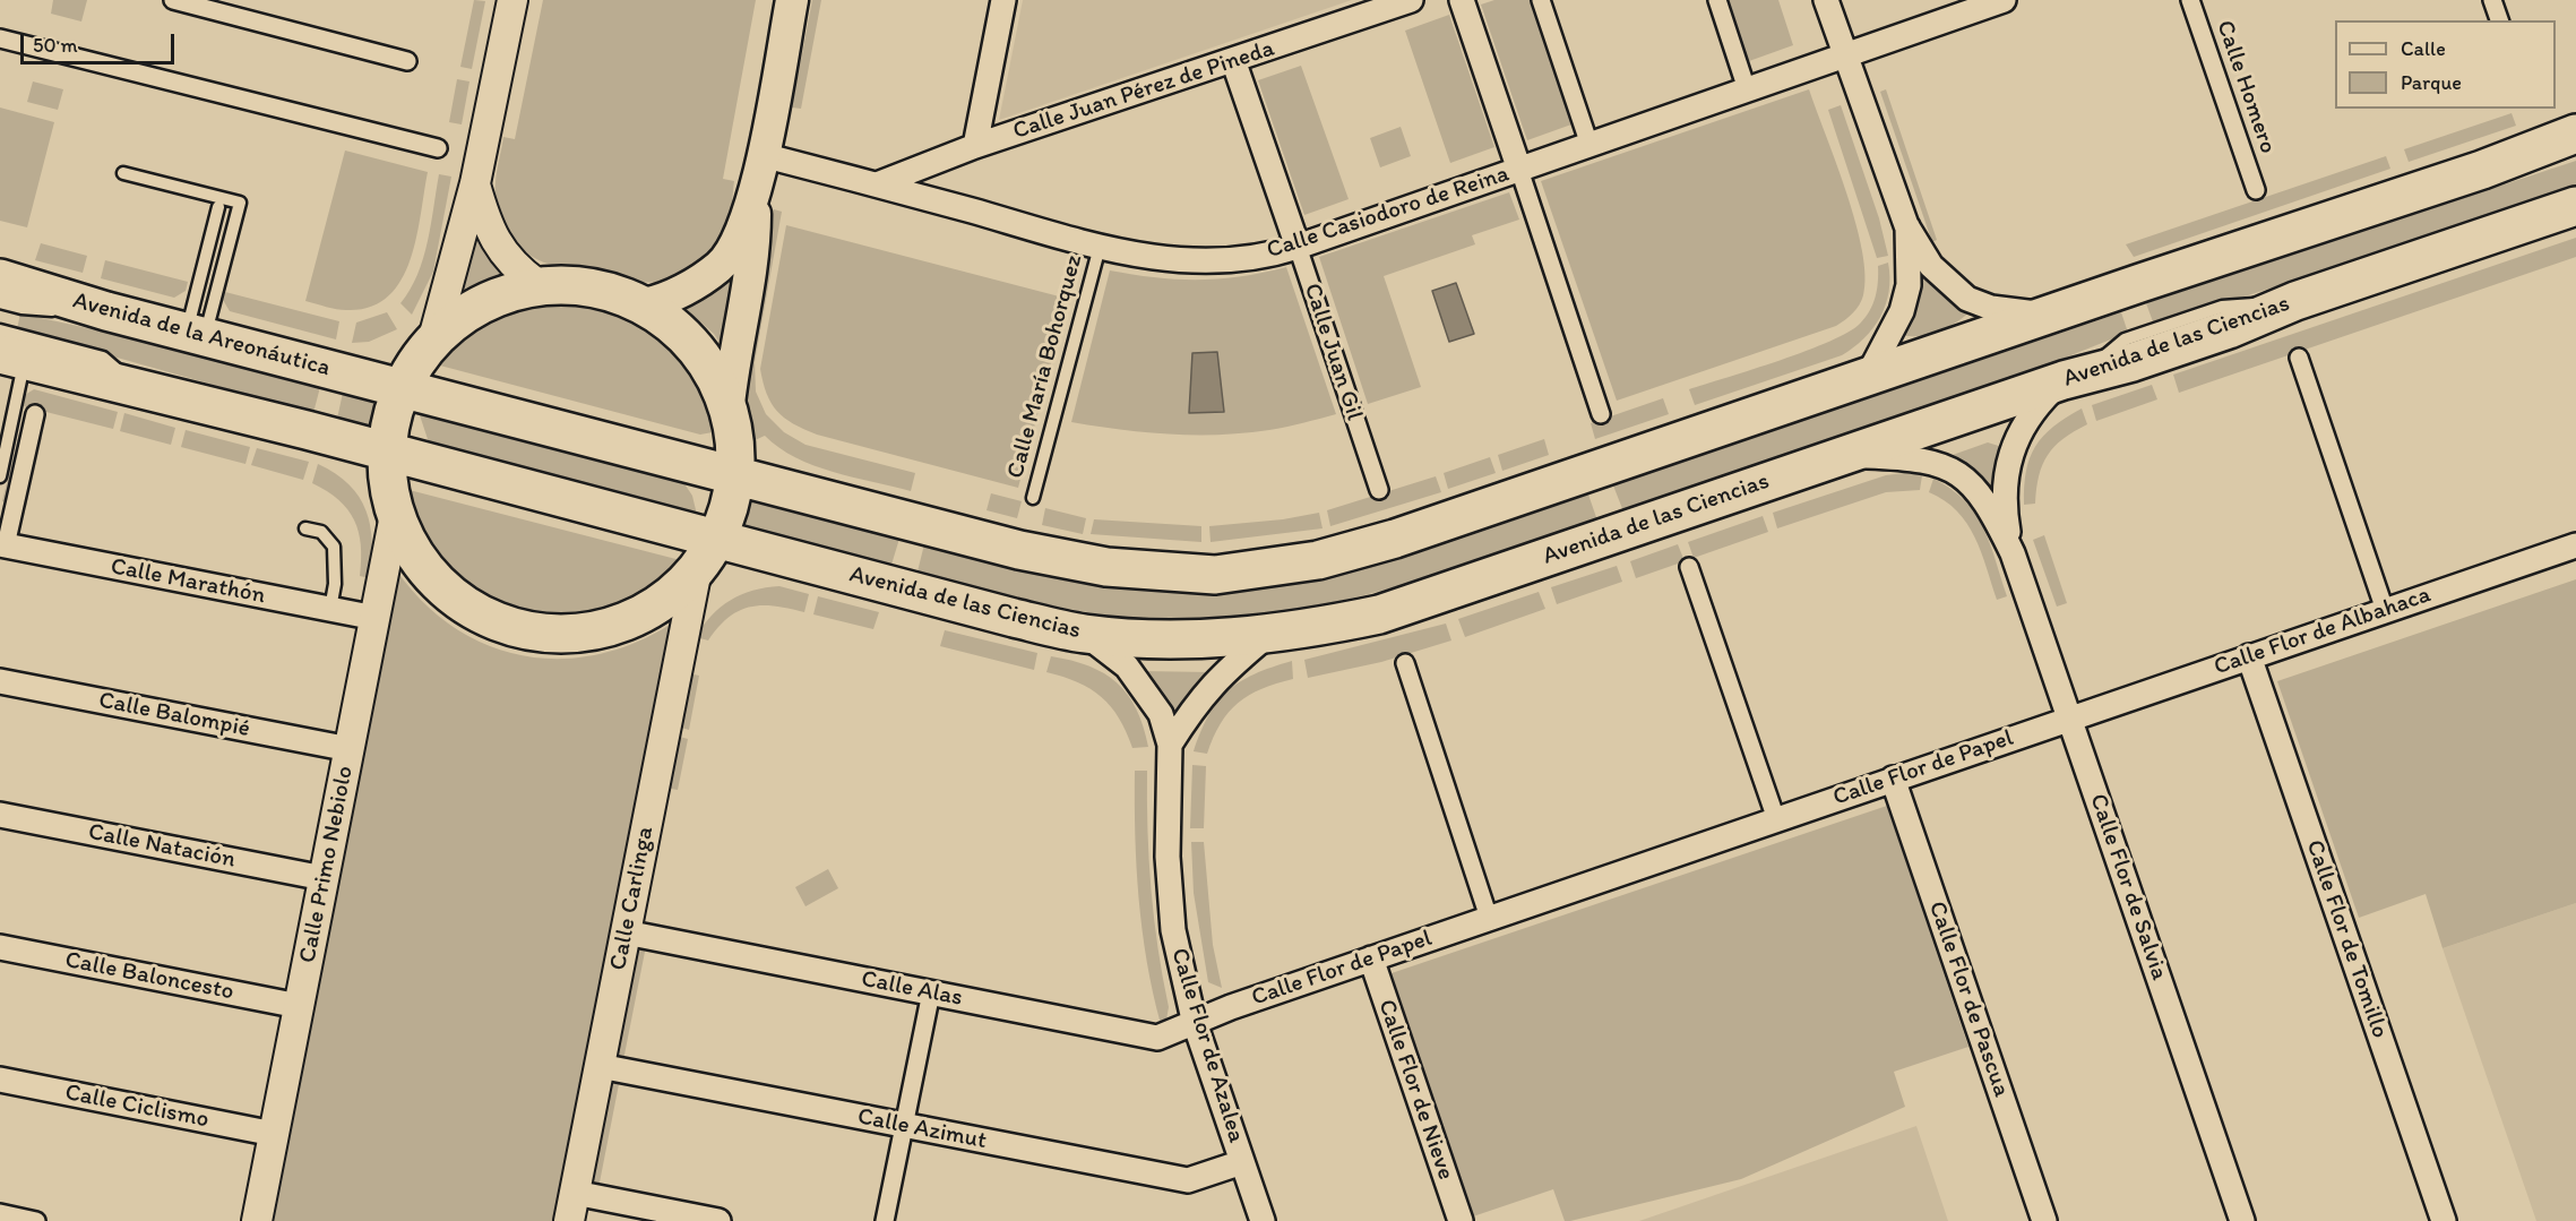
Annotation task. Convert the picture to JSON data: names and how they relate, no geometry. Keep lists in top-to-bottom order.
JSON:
{
  "streets": {
    "main road": ["Avenida de la Areonáutica", "Avenida de las Ciencias"],
    "street": [
      "Calle Homero",
      "Calle Juan Pérez de Pineda",
      "Calle Casiodoro de Reina",
      "Calle Juan Gil",
      "Calle Marathón",
      "Calle Flor de Albahaca",
      "Calle Balompié",
      "Calle Flor de Papel",
      "Calle Natación",
      "Calle Primo Nebiolo",
      "Calle Flor de Salvia",
      "Calle Carlinga",
      "Calle Flor de Tomillo",
      "Calle Baloncesto",
      "Calle Alas",
      "Calle Flor de Pascua",
      "Calle Flor de Azalea",
      "Calle Flor de Nieve",
      "Calle Ciclismo",
      "Calle Azimut"
    ],
    "lane": ["Calle María Bohorquez"]
  },
  "crossings": [
    ["Calle Juan Pérez de Pineda", "Calle Casiodoro de Reina"],
    ["Calle Juan Pérez de Pineda", "Calle Juan Gil"],
    ["Calle Casiodoro de Reina", "Calle Juan Gil"],
    ["Calle Casiodoro de Reina", "Calle María Bohorquez"],
    ["Avenida de las Ciencias", "Calle Flor de Salvia"],
    ["Calle Marathón", "Calle Primo Nebiolo"],
    ["Calle Flor de Albahaca", "Calle Flor de Papel"],
    ["Calle Flor de Albahaca", "Calle Flor de Salvia"],
    ["Calle Flor de Albahaca", "Calle Flor de Tomillo"],
    ["Calle Balompié", "Calle Primo Nebiolo"],
    ["Calle Flor de Papel", "Calle Flor de Salvia"],
    ["Calle Flor de Papel", "Calle Alas"],
    ["Calle Flor de Papel", "Calle Flor de Pascua"],
    ["Calle Flor de Papel", "Calle Flor de Azalea"],
    ["Calle Flor de Papel", "Calle Flor de Nieve"],
    ["Calle Natación", "Calle Primo Nebiolo"],
    ["Calle Primo Nebiolo", "Calle Baloncesto"],
    ["Calle Primo Nebiolo", "Calle Ciclismo"],
    ["Calle Carlinga", "Calle Alas"],
    ["Calle Carlinga", "Calle Azimut"],
    ["Calle Alas", "Calle Flor de Azalea"],
    ["Calle Flor de Azalea", "Calle Azimut"]
  ],
  "legend": ["Calle", "Parque"],
  "scale_bar": "50 m"
}
